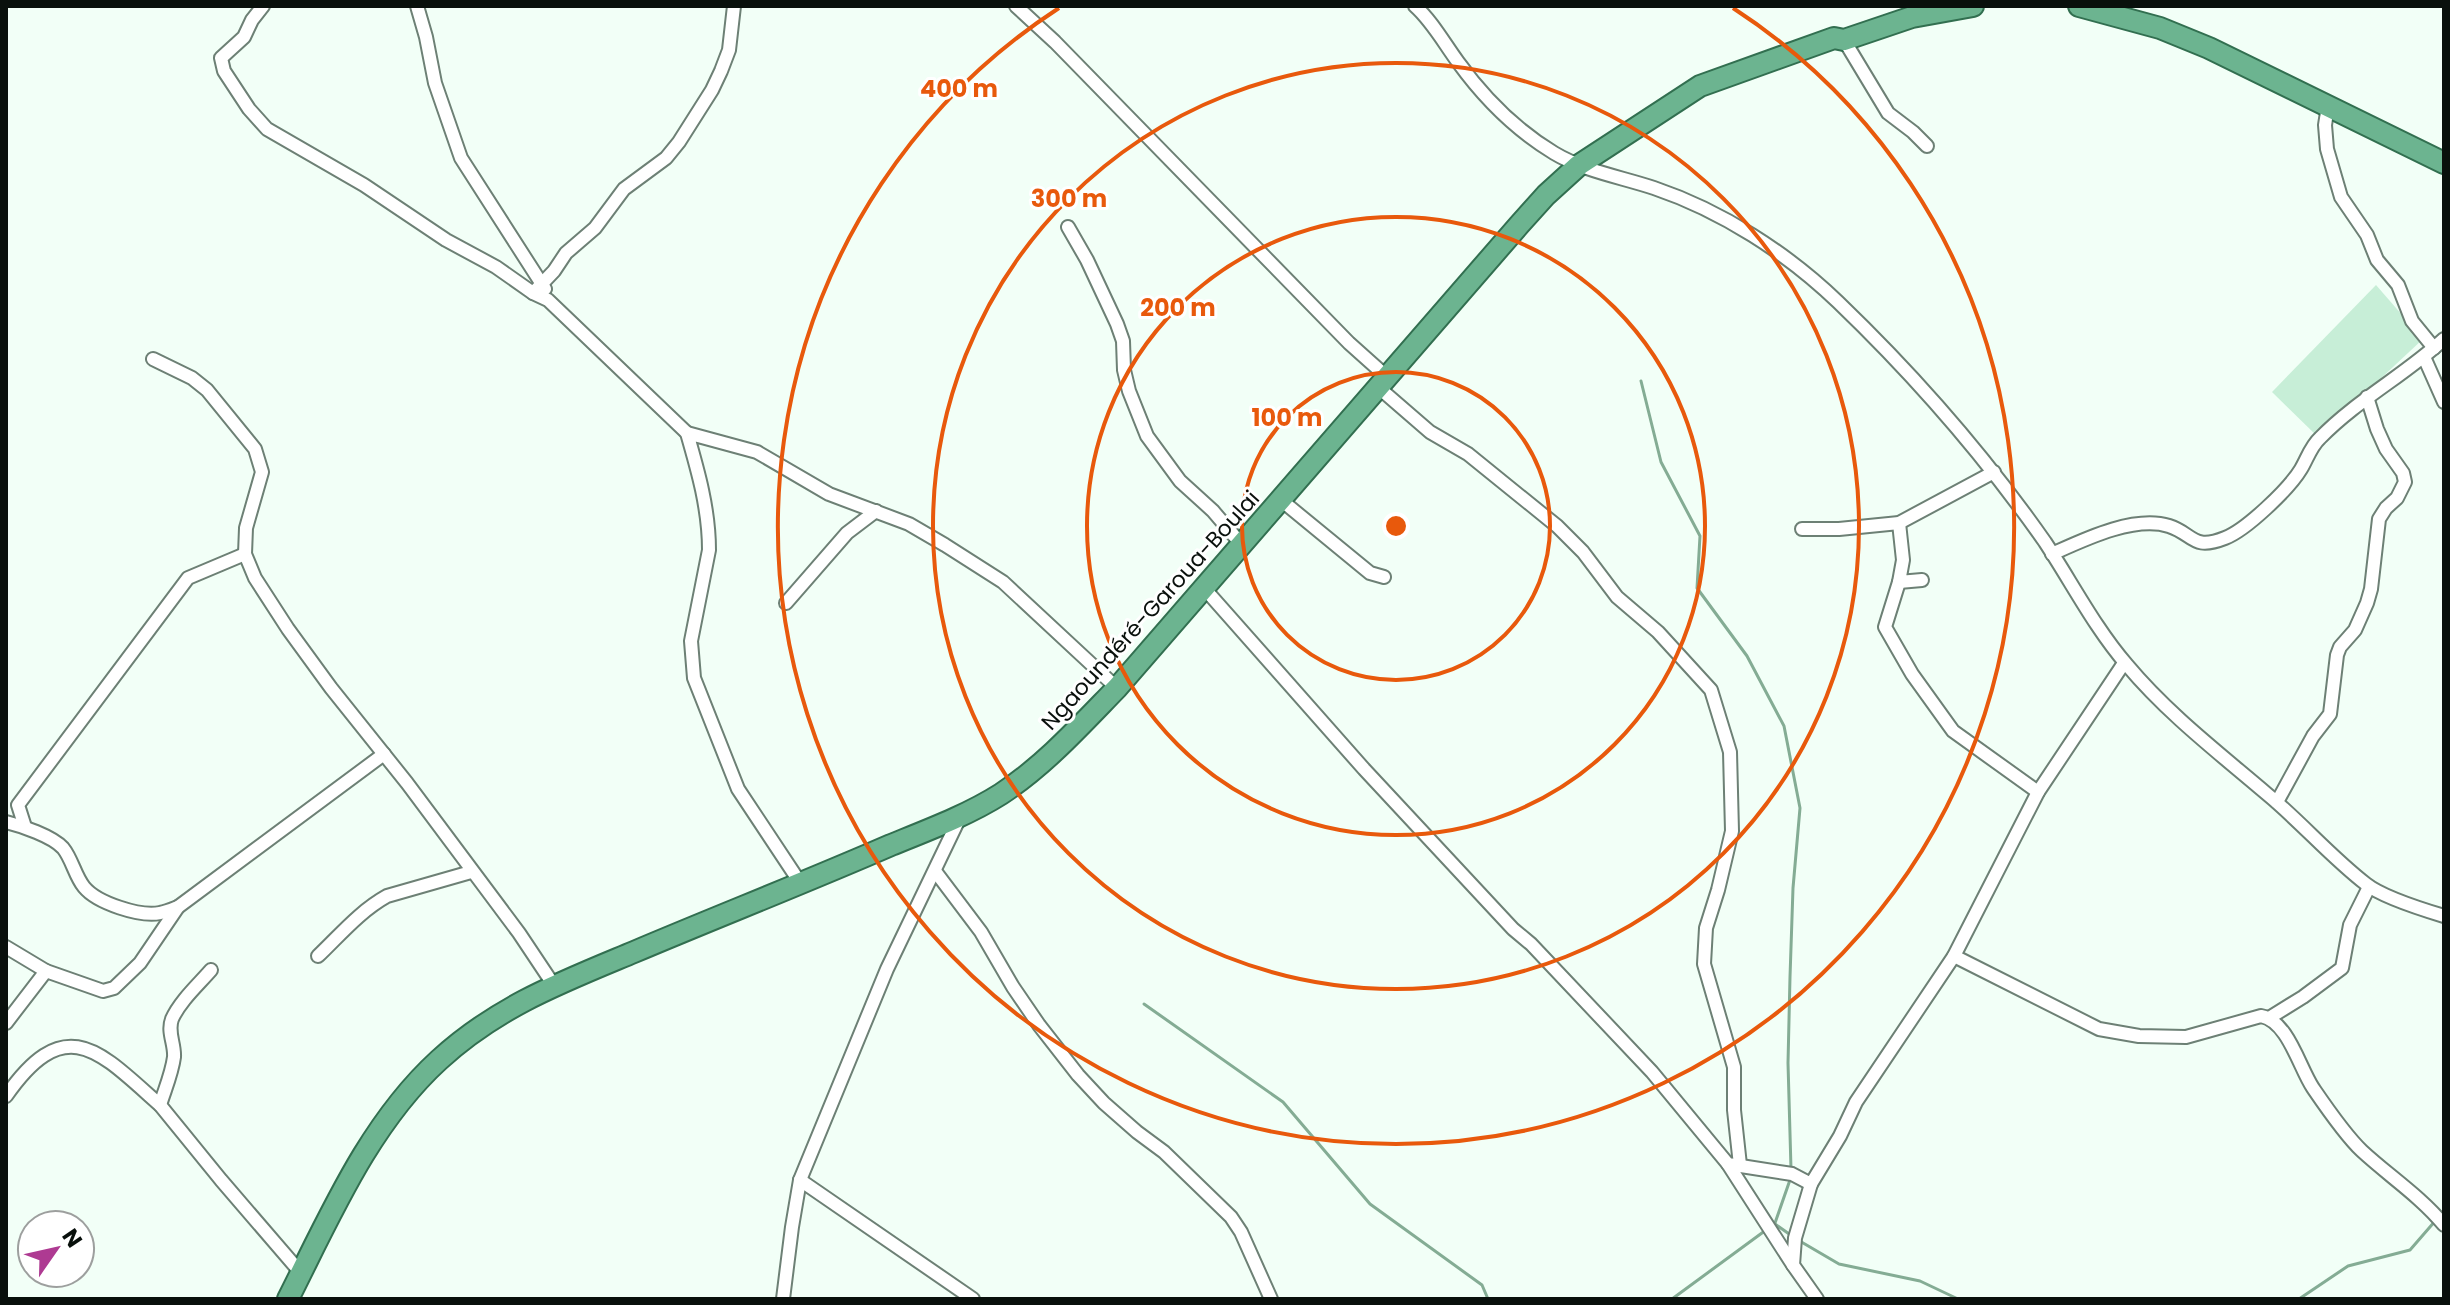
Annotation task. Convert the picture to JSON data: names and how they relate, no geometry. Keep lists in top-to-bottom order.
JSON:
{
  "streets": {
    "highway": ["Ngaoundéré-Garoua-Boulai"]
  },
  "north": "top right",
  "rings": [
    "400 m",
    "300 m",
    "200 m",
    "100 m"
  ]
}
